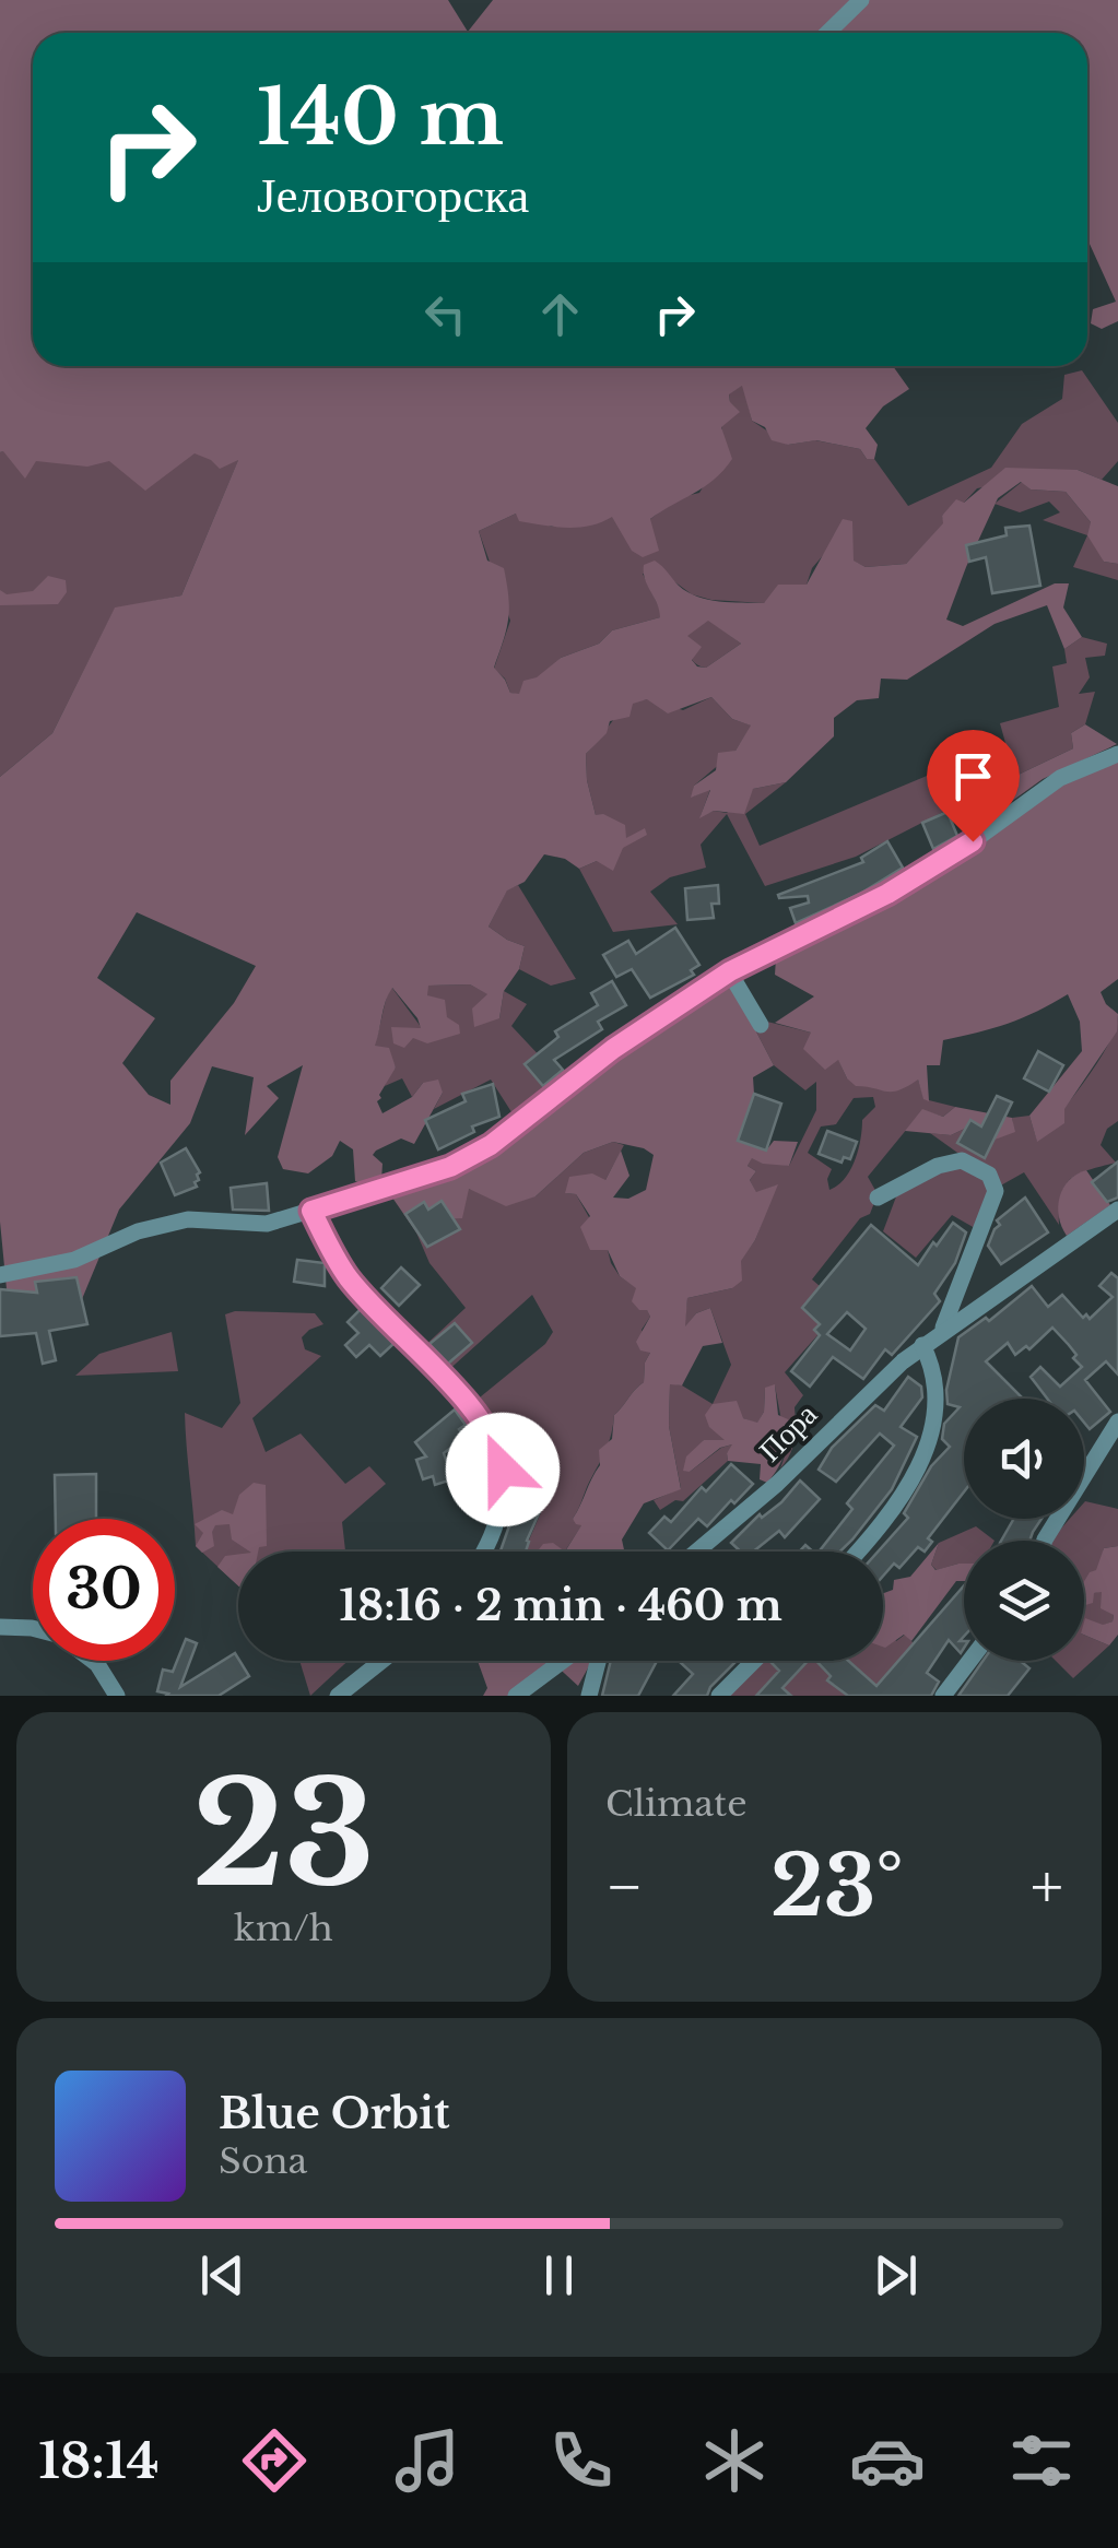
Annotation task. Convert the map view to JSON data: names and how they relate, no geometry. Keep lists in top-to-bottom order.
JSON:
{
  "streets": {
    "street": ["Пора"]
  },
  "page": {
    "turn": ["140 m", "Јеловогорска"],
    "limit": "30",
    "trip": "18:16 · 2 min · 460 m",
    "tile": [
      ["23", "km/h"],
      "Climate"
    ],
    "heat": ["−", "23°", "+"],
    "song": ["Blue Orbit", "Sona"],
    "tabs": "18:14"
  }
}
